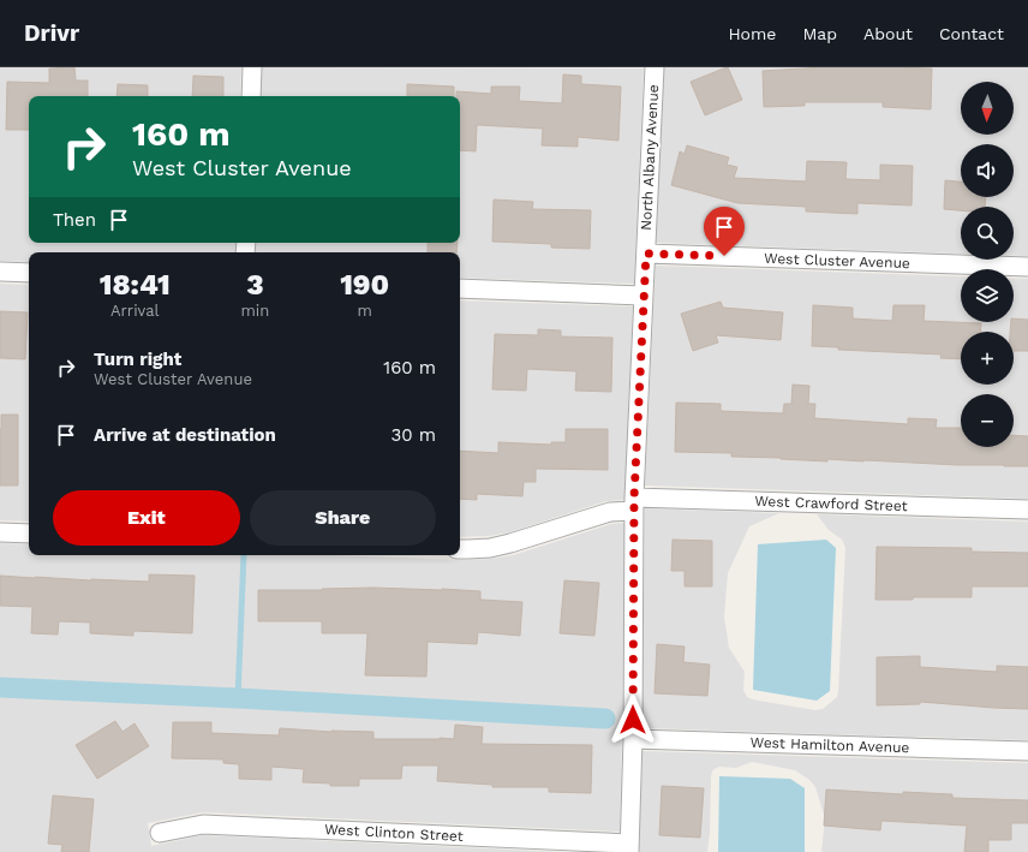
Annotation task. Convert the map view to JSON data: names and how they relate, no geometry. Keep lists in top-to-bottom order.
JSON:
{
  "streets": {
    "street": [
      "North Albany Avenue",
      "West Cluster Avenue",
      "West Crawford Street",
      "West Hamilton Avenue",
      "West Clinton Street"
    ]
  },
  "crossings": [
    ["North Albany Avenue", "West Cluster Avenue"],
    ["North Albany Avenue", "West Crawford Street"],
    ["North Albany Avenue", "West Hamilton Avenue"],
    ["North Albany Avenue", "West Clinton Street"]
  ],
  "north": "bottom",
  "page": {
    "header": "Drivr",
    "nav": [
      "Home",
      "Map",
      "About",
      "Contact"
    ],
    "map_buttons": ["+", "−"],
    "turn": ["160 m", "West Cluster Avenue"],
    "then": "Then",
    "eta": [
      "18:41",
      "Arrival",
      "3",
      "min",
      "190",
      "m"
    ],
    "list": [
      {
        "name": "Turn right",
        "note": "West Cluster Avenue",
        "value": "160 m"
      },
      {
        "name": "Arrive at destination",
        "value": "30 m"
      }
    ],
    "buttons": ["Exit", "Share"]
  }
}
